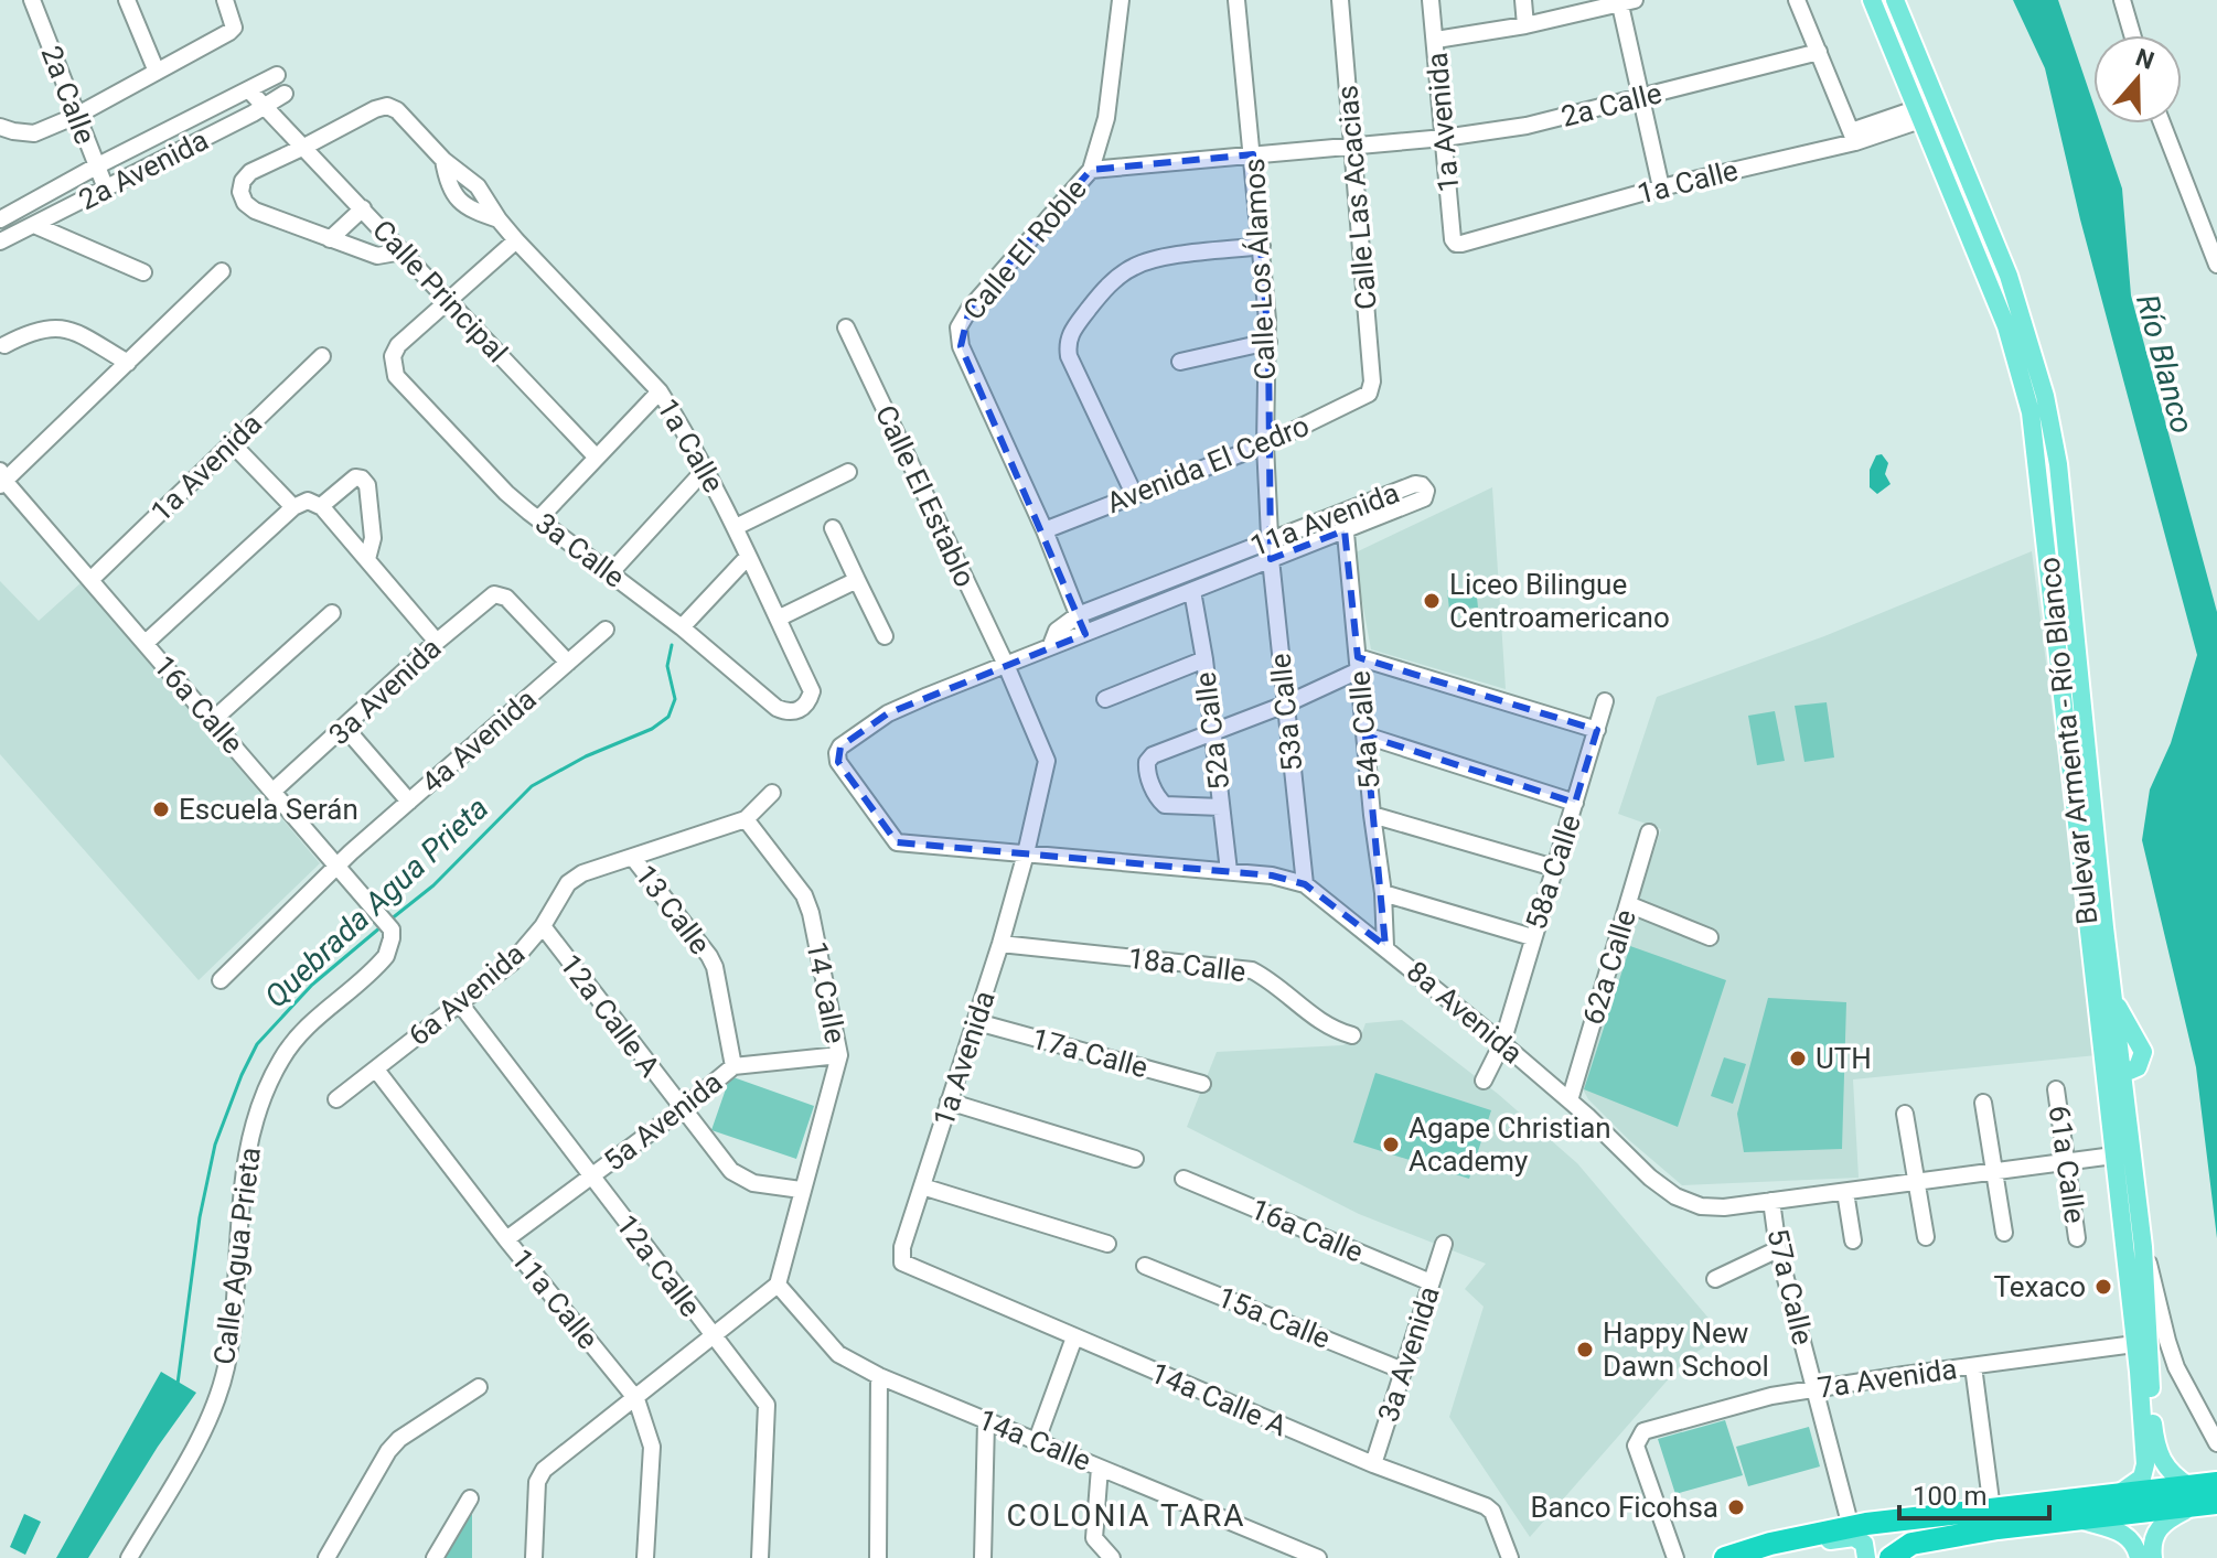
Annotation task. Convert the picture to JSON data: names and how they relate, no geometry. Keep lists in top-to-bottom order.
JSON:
{
  "streets": {
    "main road": ["Bulevar Armenta - Río Blanco"],
    "street": [
      "2a Calle",
      "1a Avenida",
      "2a Avenida",
      "1a Calle",
      "Calle Las Acacias",
      "Calle El Roble",
      "Calle Los Álamos",
      "Calle Principal",
      "Avenida El Cedro",
      "Calle El Establo",
      "11a Avenida",
      "3a Calle",
      "3a Avenida",
      "16a Calle",
      "53a Calle",
      "54a Calle",
      "52a Calle",
      "4a Avenida",
      "58a Calle",
      "13 Calle",
      "18a Calle",
      "62a Calle",
      "14 Calle",
      "6a Avenida",
      "8a Avenida",
      "12a Calle A",
      "17a Calle",
      "5a Avenida",
      "61a Calle",
      "Calle Agua Prieta",
      "12a Calle",
      "57a Calle",
      "11a Calle",
      "15a Calle",
      "7a Avenida",
      "14a Calle A",
      "14a Calle"
    ]
  },
  "crossings": [
    ["2a Calle", "1a Avenida"],
    ["2a Calle", "2a Avenida"],
    ["2a Calle", "Calle Las Acacias"],
    ["2a Calle", "Calle El Roble"],
    ["2a Calle", "Calle Los Álamos"],
    ["1a Avenida", "1a Calle"],
    ["1a Avenida", "Calle El Establo"],
    ["1a Avenida", "16a Calle"],
    ["1a Avenida", "18a Calle"],
    ["1a Avenida", "8a Avenida"],
    ["1a Avenida", "17a Calle"],
    ["1a Avenida", "14a Calle A"],
    ["2a Avenida", "Calle Principal"],
    ["1a Calle", "Calle Principal"],
    ["1a Calle", "3a Calle"],
    ["1a Calle", "Bulevar Armenta - Río Blanco"],
    ["Calle Las Acacias", "Avenida El Cedro"],
    ["Calle El Roble", "Avenida El Cedro"],
    ["Calle El Roble", "11a Avenida"],
    ["Calle Los Álamos", "Avenida El Cedro"],
    ["Calle Los Álamos", "11a Avenida"],
    ["Calle Los Álamos", "53a Calle"],
    ["Calle Principal", "3a Calle"],
    ["Calle El Establo", "11a Avenida"],
    ["Calle El Establo", "8a Avenida"],
    ["11a Avenida", "53a Calle"],
    ["11a Avenida", "54a Calle"],
    ["11a Avenida", "52a Calle"],
    ["11a Avenida", "8a Avenida"],
    ["3a Avenida", "16a Calle"],
    ["3a Avenida", "4a Avenida"],
    ["3a Avenida", "15a Calle"],
    ["3a Avenida", "14a Calle A"],
    ["16a Calle", "4a Avenida"],
    ["16a Calle", "Calle Agua Prieta"],
    ["53a Calle", "8a Avenida"],
    ["54a Calle", "8a Avenida"],
    ["52a Calle", "8a Avenida"],
    ["Bulevar Armenta - Río Blanco", "8a Avenida"],
    ["Bulevar Armenta - Río Blanco", "7a Avenida"],
    ["58a Calle", "8a Avenida"],
    ["13 Calle", "6a Avenida"],
    ["13 Calle", "5a Avenida"],
    ["62a Calle", "8a Avenida"],
    ["14 Calle", "6a Avenida"],
    ["14 Calle", "12a Calle A"],
    ["14 Calle", "5a Avenida"],
    ["14 Calle", "14a Calle"],
    ["6a Avenida", "12a Calle A"],
    ["6a Avenida", "12a Calle"],
    ["6a Avenida", "11a Calle"],
    ["8a Avenida", "61a Calle"],
    ["8a Avenida", "57a Calle"],
    ["12a Calle A", "5a Avenida"],
    ["5a Avenida", "12a Calle"],
    ["5a Avenida", "11a Calle"],
    ["57a Calle", "7a Avenida"]
  ],
  "districts": ["COLONIA TARA"],
  "water": ["Río Blanco", "Quebrada Agua Prieta"],
  "places": [
    "Liceo Bilingue Centroamericano",
    "Escuela Serán",
    "UTH",
    "Agape Christian Academy",
    "Texaco",
    "Happy New Dawn School",
    "Banco Ficohsa"
  ],
  "scale_bar": "100 m",
  "north": "top"
}
